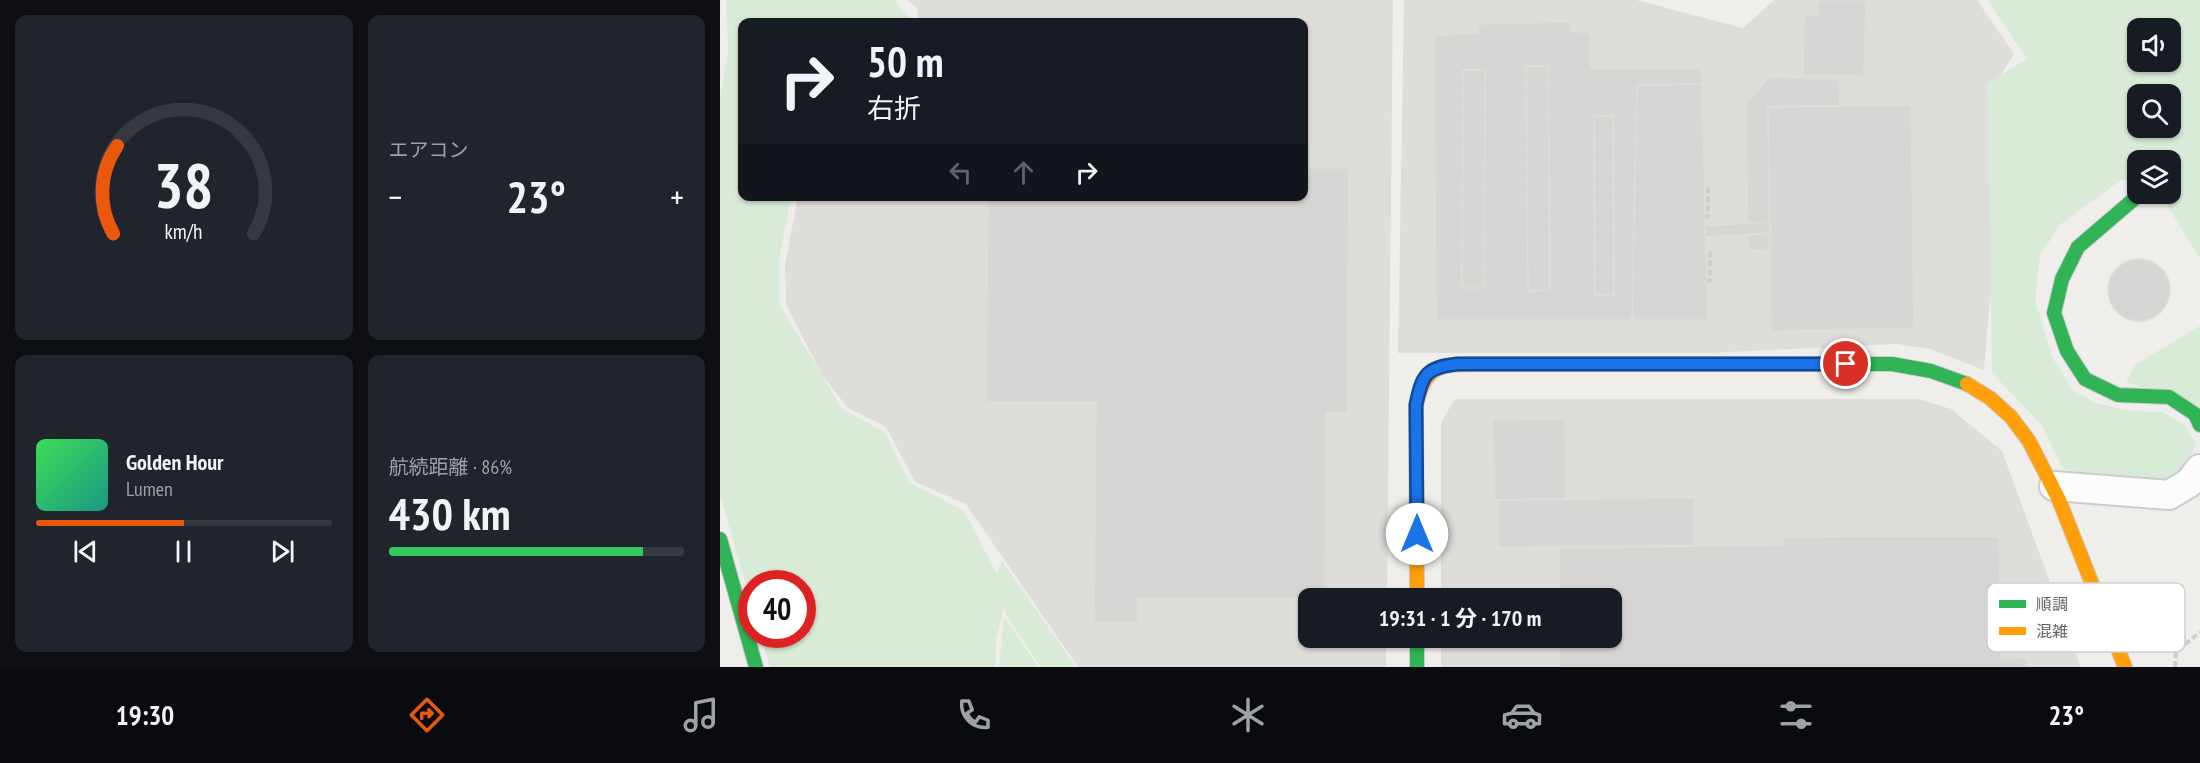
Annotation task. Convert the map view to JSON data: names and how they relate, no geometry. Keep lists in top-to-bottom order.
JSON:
{
  "legend": ["順調", "混雑"],
  "page": {
    "tile": [
      "エアコン",
      ["航続距離 · 86%", "430 km"]
    ],
    "turn": ["50 m", "右折"],
    "heat": ["−", "23°", "+"],
    "song": ["Golden Hour", "Lumen"],
    "limit": "40",
    "trip": "19:31 · 1 分 · 170 m",
    "tabs": ["19:30", "23°"],
    "gauge": ["38", "km/h"]
  }
}
